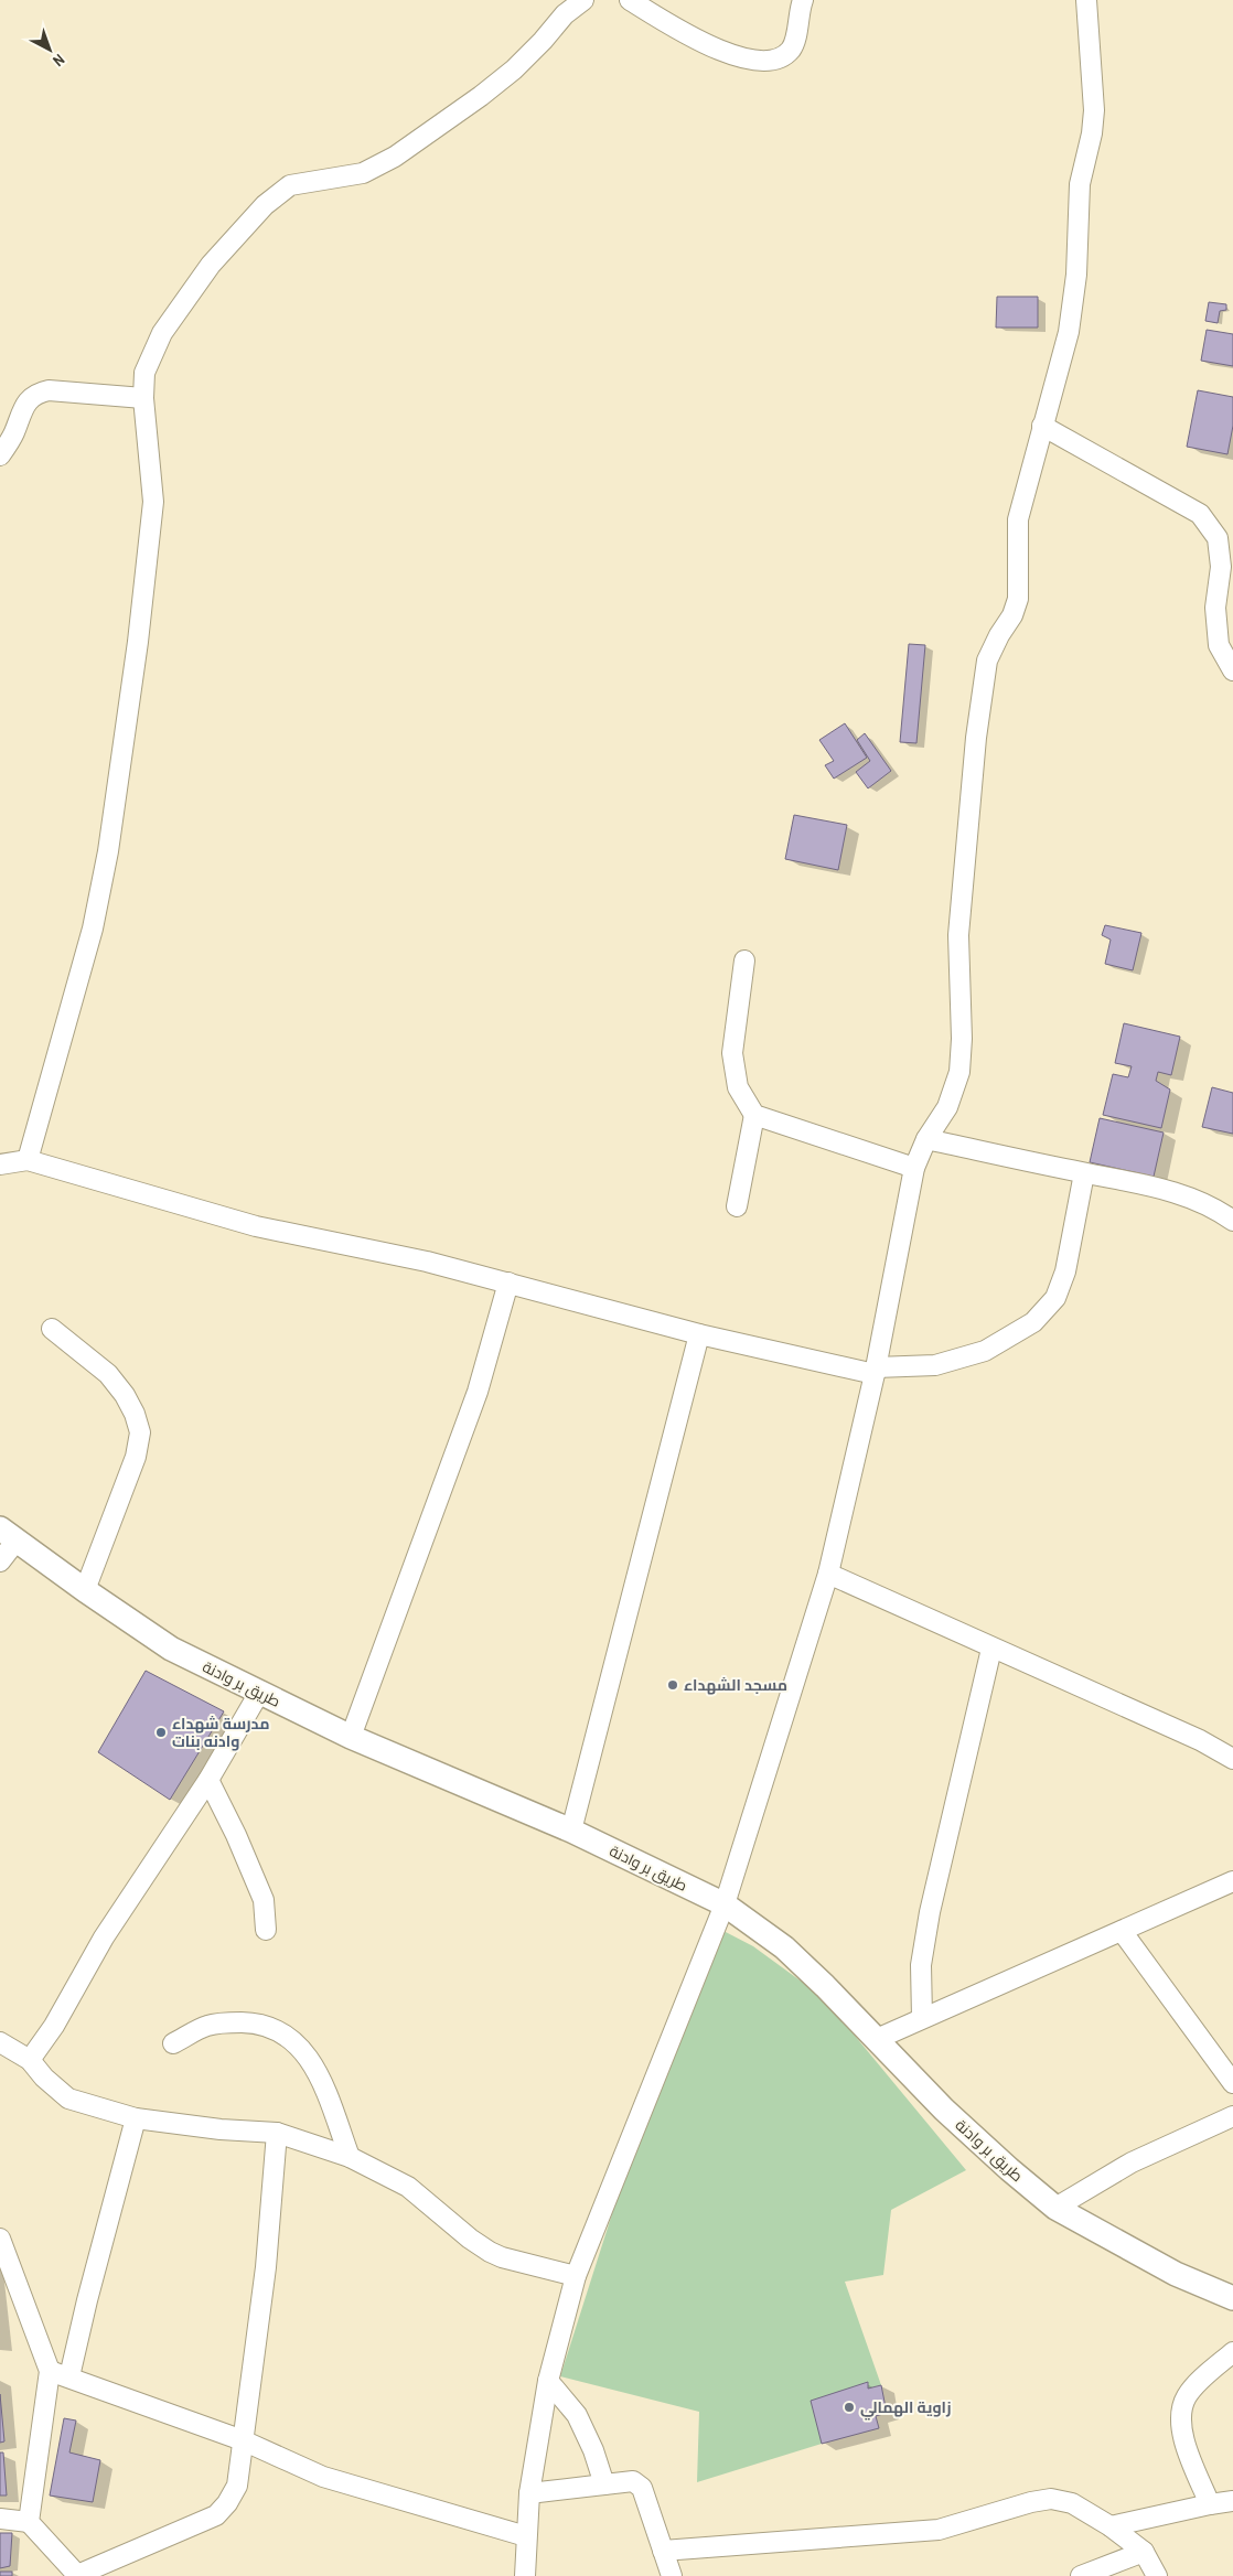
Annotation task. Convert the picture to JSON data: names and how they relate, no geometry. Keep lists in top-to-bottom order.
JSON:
{
  "streets": {
    "street": ["طريق بر وادنة"]
  },
  "places": ["مسجد الشهداء", "مدرسة شهداء وادنه بنات", "زاوية الهمالي"],
  "north": "bottom right"
}
